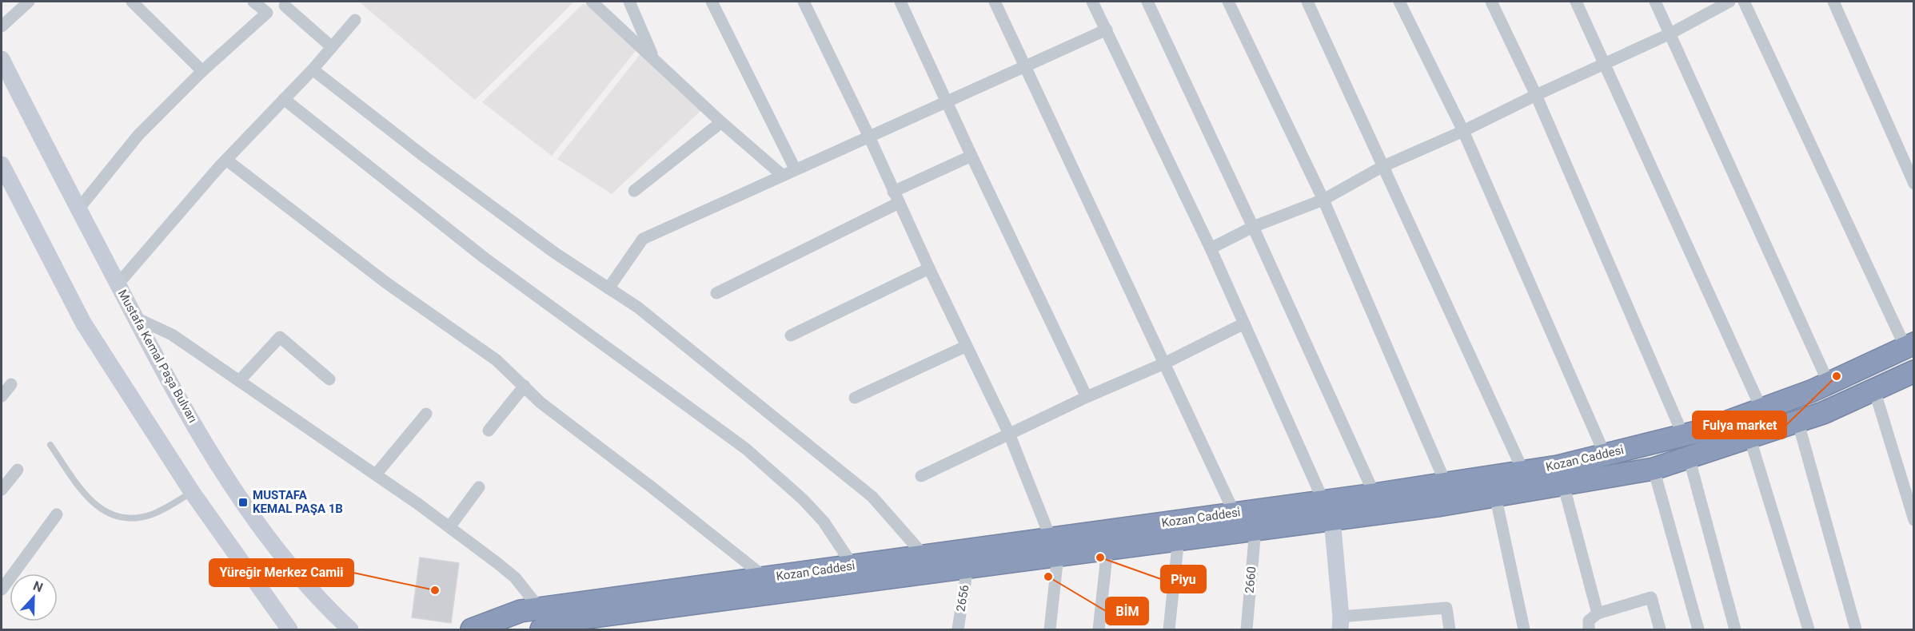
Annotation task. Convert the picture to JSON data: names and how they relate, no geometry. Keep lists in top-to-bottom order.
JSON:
{
  "streets": {
    "highway": ["Kozan Caddesi"],
    "main road": ["Mustafa Kemal Paşa Bulvarı"],
    "street": ["2660", "2656"]
  },
  "crossings": [
    ["Kozan Caddesi", "2660"],
    ["Kozan Caddesi", "2656"]
  ],
  "places": {
    "other": [
      "Fulya market",
      "Piyu",
      "BİM",
      "Yüreğir Merkez Camii"
    ],
    "transit": ["MUSTAFA KEMAL PAŞA 1B"]
  },
  "north": "top"
}
